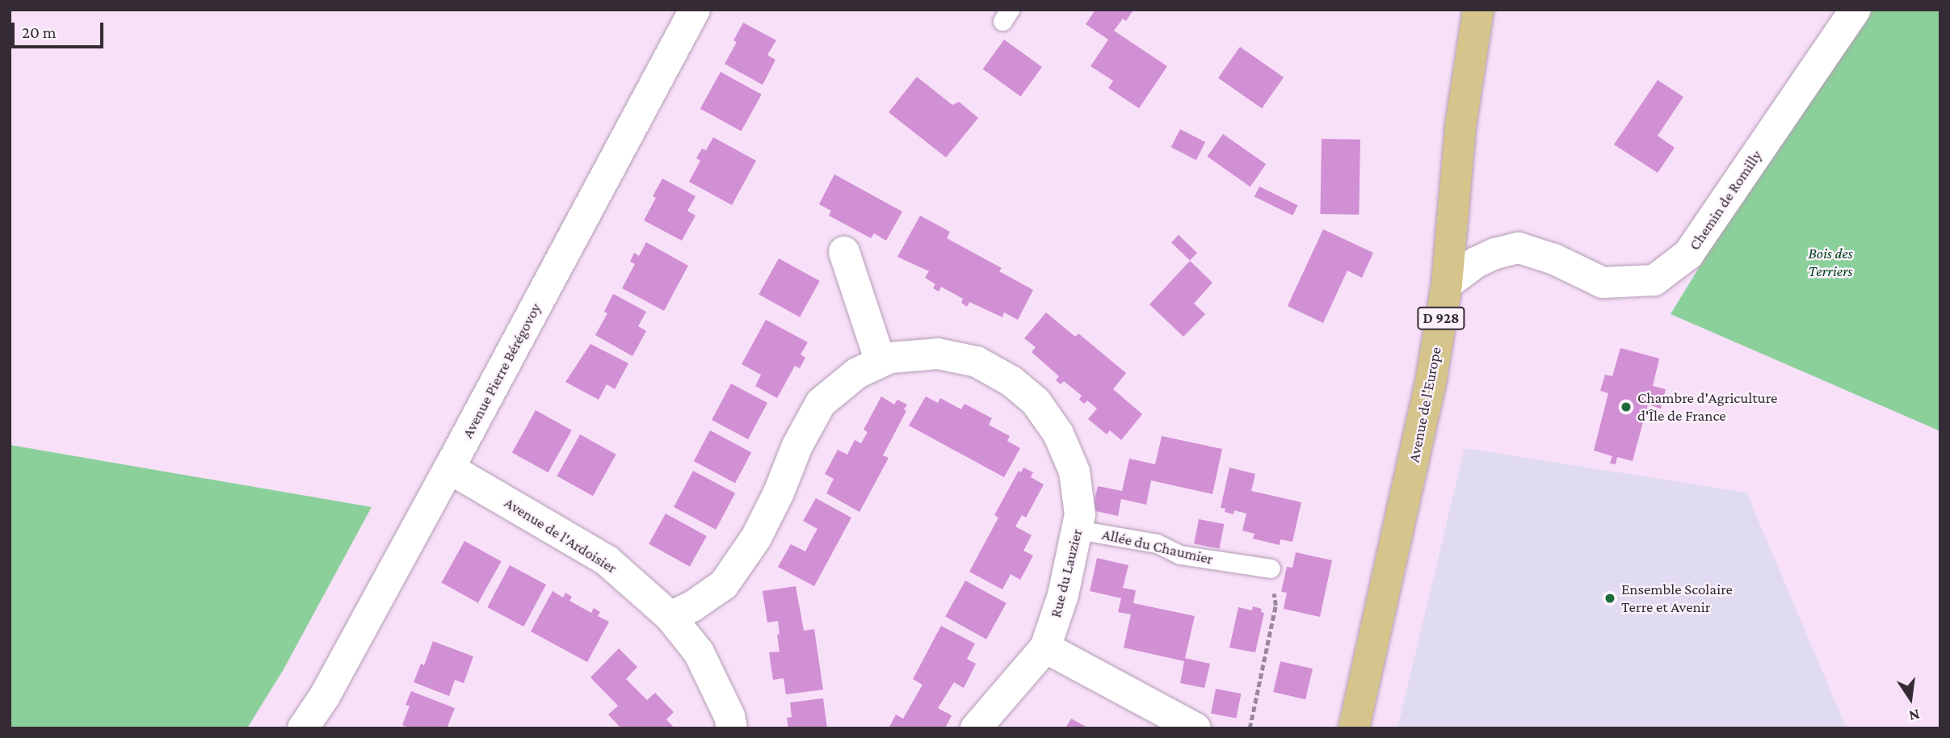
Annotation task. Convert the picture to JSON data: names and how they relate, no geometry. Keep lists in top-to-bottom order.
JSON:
{
  "streets": {
    "main road": ["D 928", "Avenue de l'Europe"],
    "street": [
      "Chemin de Romilly",
      "Avenue Pierre Bérégovoy",
      "Avenue de l'Ardoisier",
      "Rue du Lauzier"
    ],
    "lane": ["Allée du Chaumier"]
  },
  "crossings": [
    ["Chemin de Romilly", "Avenue de l'Europe"],
    ["Avenue Pierre Bérégovoy", "Avenue de l'Ardoisier"],
    ["Avenue de l'Ardoisier", "Rue du Lauzier"],
    ["Allée du Chaumier", "Rue du Lauzier"]
  ],
  "parks": ["Bois des Terriers"],
  "places": ["Chambre d'Agriculture d'Île de France", "Ensemble Scolaire Terre et Avenir"],
  "scale_bar": "20 m",
  "north": "bottom"
}
